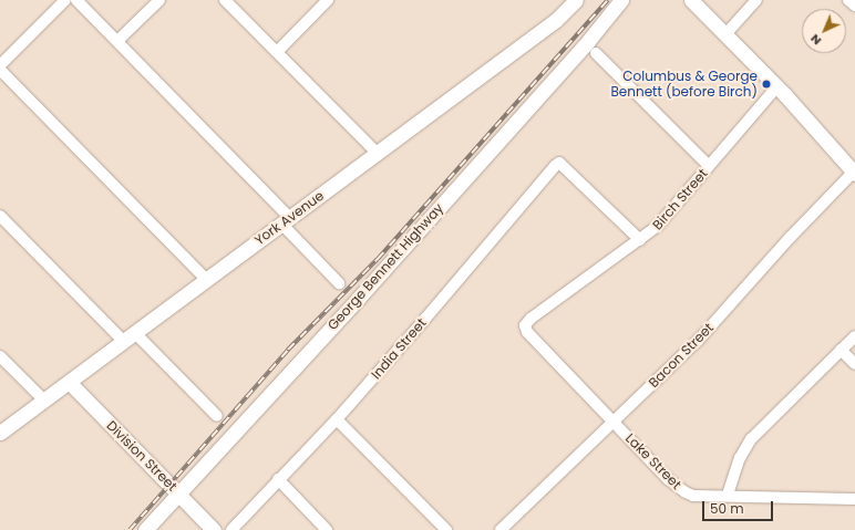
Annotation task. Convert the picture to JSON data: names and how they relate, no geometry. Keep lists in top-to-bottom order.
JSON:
{
  "streets": {
    "street": [
      "Birch Street",
      "York Avenue",
      "George Bennett Highway",
      "India Street",
      "Bacon Street",
      "Division Street",
      "Lake Street"
    ]
  },
  "crossings": [
    ["Birch Street", "India Street"],
    ["Birch Street", "Lake Street"],
    ["York Avenue", "Division Street"],
    ["George Bennett Highway", "Division Street"],
    ["Bacon Street", "Lake Street"]
  ],
  "places": ["Columbus & George Bennett (before Birch)"],
  "scale_bar": "50 m",
  "north": "bottom left"
}
